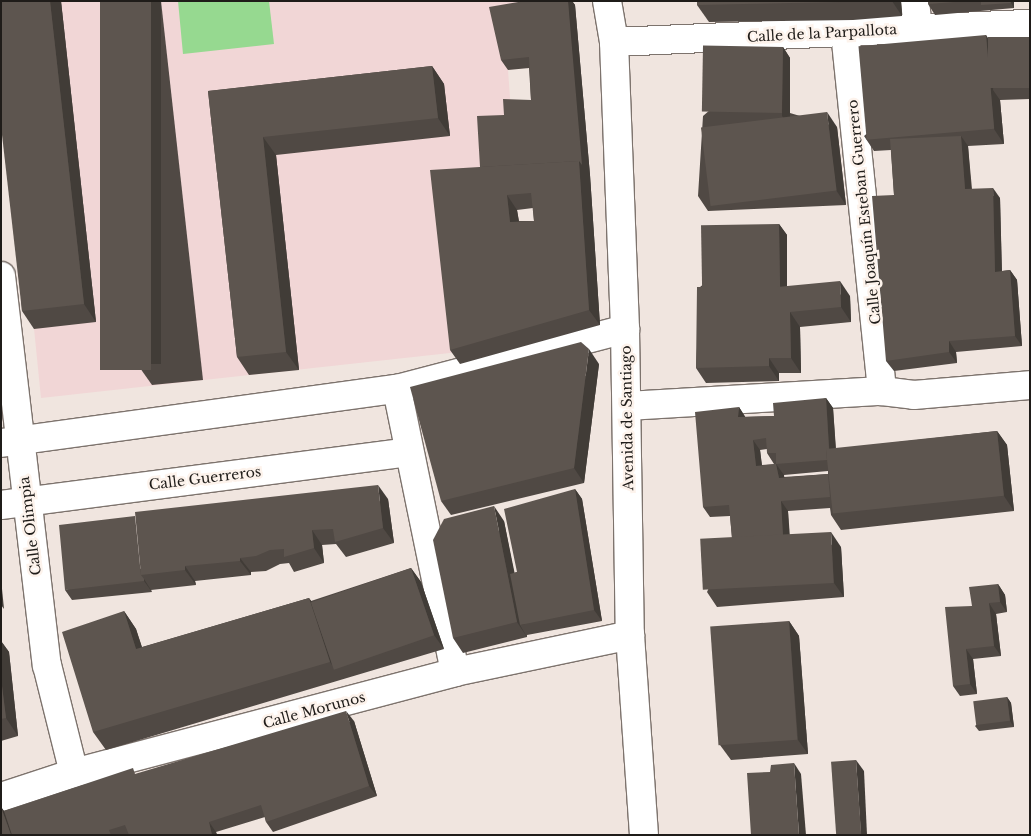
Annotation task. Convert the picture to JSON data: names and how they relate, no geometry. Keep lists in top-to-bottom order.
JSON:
{
  "streets": {
    "street": [
      "Calle de la Parpallota",
      "Calle Joaquín Esteban Guerrero",
      "Avenida de Santiago",
      "Calle Guerreros",
      "Calle Olimpia",
      "Calle Morunos"
    ]
  },
  "crossings": [
    ["Calle de la Parpallota", "Calle Joaquín Esteban Guerrero"],
    ["Calle de la Parpallota", "Avenida de Santiago"],
    ["Avenida de Santiago", "Calle Morunos"],
    ["Calle Guerreros", "Calle Olimpia"],
    ["Calle Olimpia", "Calle Morunos"]
  ]
}
